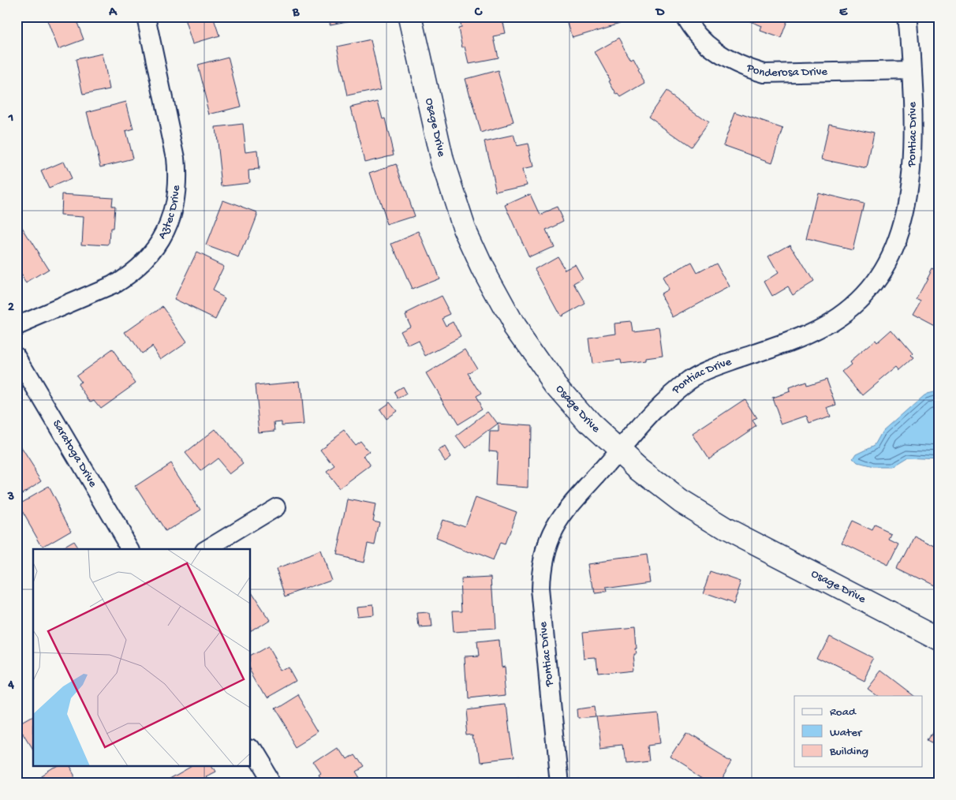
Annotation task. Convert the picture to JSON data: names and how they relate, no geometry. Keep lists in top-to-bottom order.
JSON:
{
  "streets": {
    "street": [
      "Ponderosa Drive",
      "Osage Drive",
      "Pontiac Drive",
      "Aztec Drive",
      "Saratoga Drive"
    ]
  },
  "crossings": [
    ["Ponderosa Drive", "Pontiac Drive"],
    ["Osage Drive", "Pontiac Drive"]
  ],
  "legend": ["Road", "Water", "Building"],
  "grid": {
    "columns": [
      "A",
      "B",
      "C",
      "D",
      "E"
    ],
    "rows": [
      "1",
      "2",
      "3",
      "4"
    ]
  }
}
